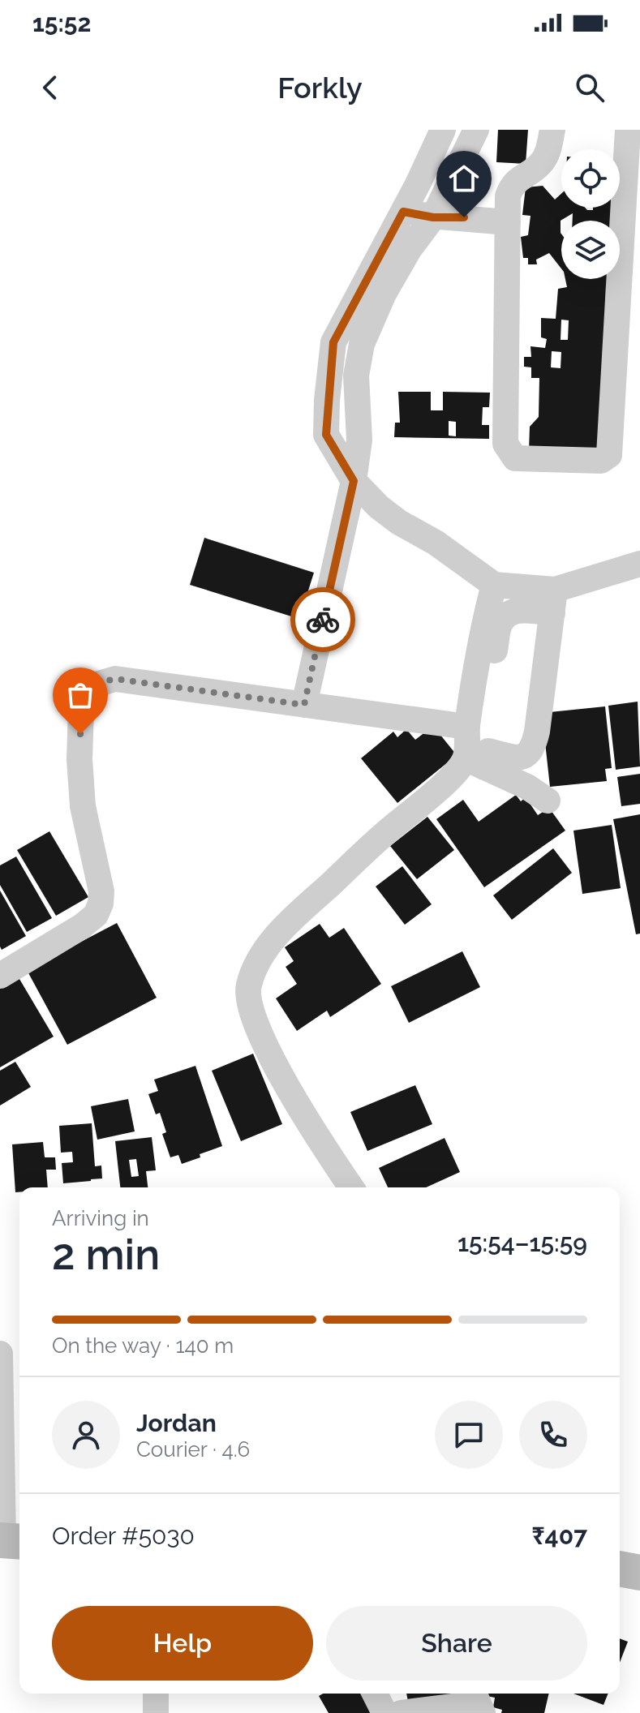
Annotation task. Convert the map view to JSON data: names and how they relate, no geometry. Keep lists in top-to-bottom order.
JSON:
{
  "page": {
    "status": "15:52",
    "header": "Forkly",
    "heading": ["2 min", "Arriving in", "15:54–15:59"],
    "panel": [
      "Jordan",
      "Courier · 4.6",
      "Order #5030",
      "₹407"
    ],
    "bar": "On the way · 140 m",
    "buttons": ["Help", "Share"]
  }
}
